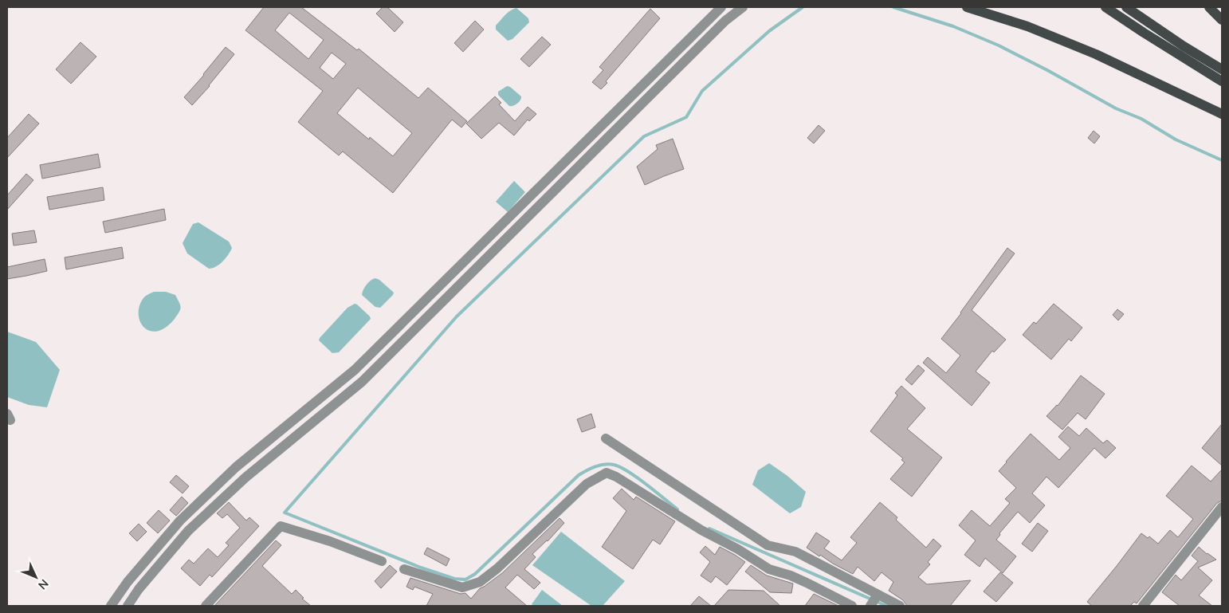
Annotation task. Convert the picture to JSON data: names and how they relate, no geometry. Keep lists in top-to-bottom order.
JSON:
{
  "north": "bottom right"
}
